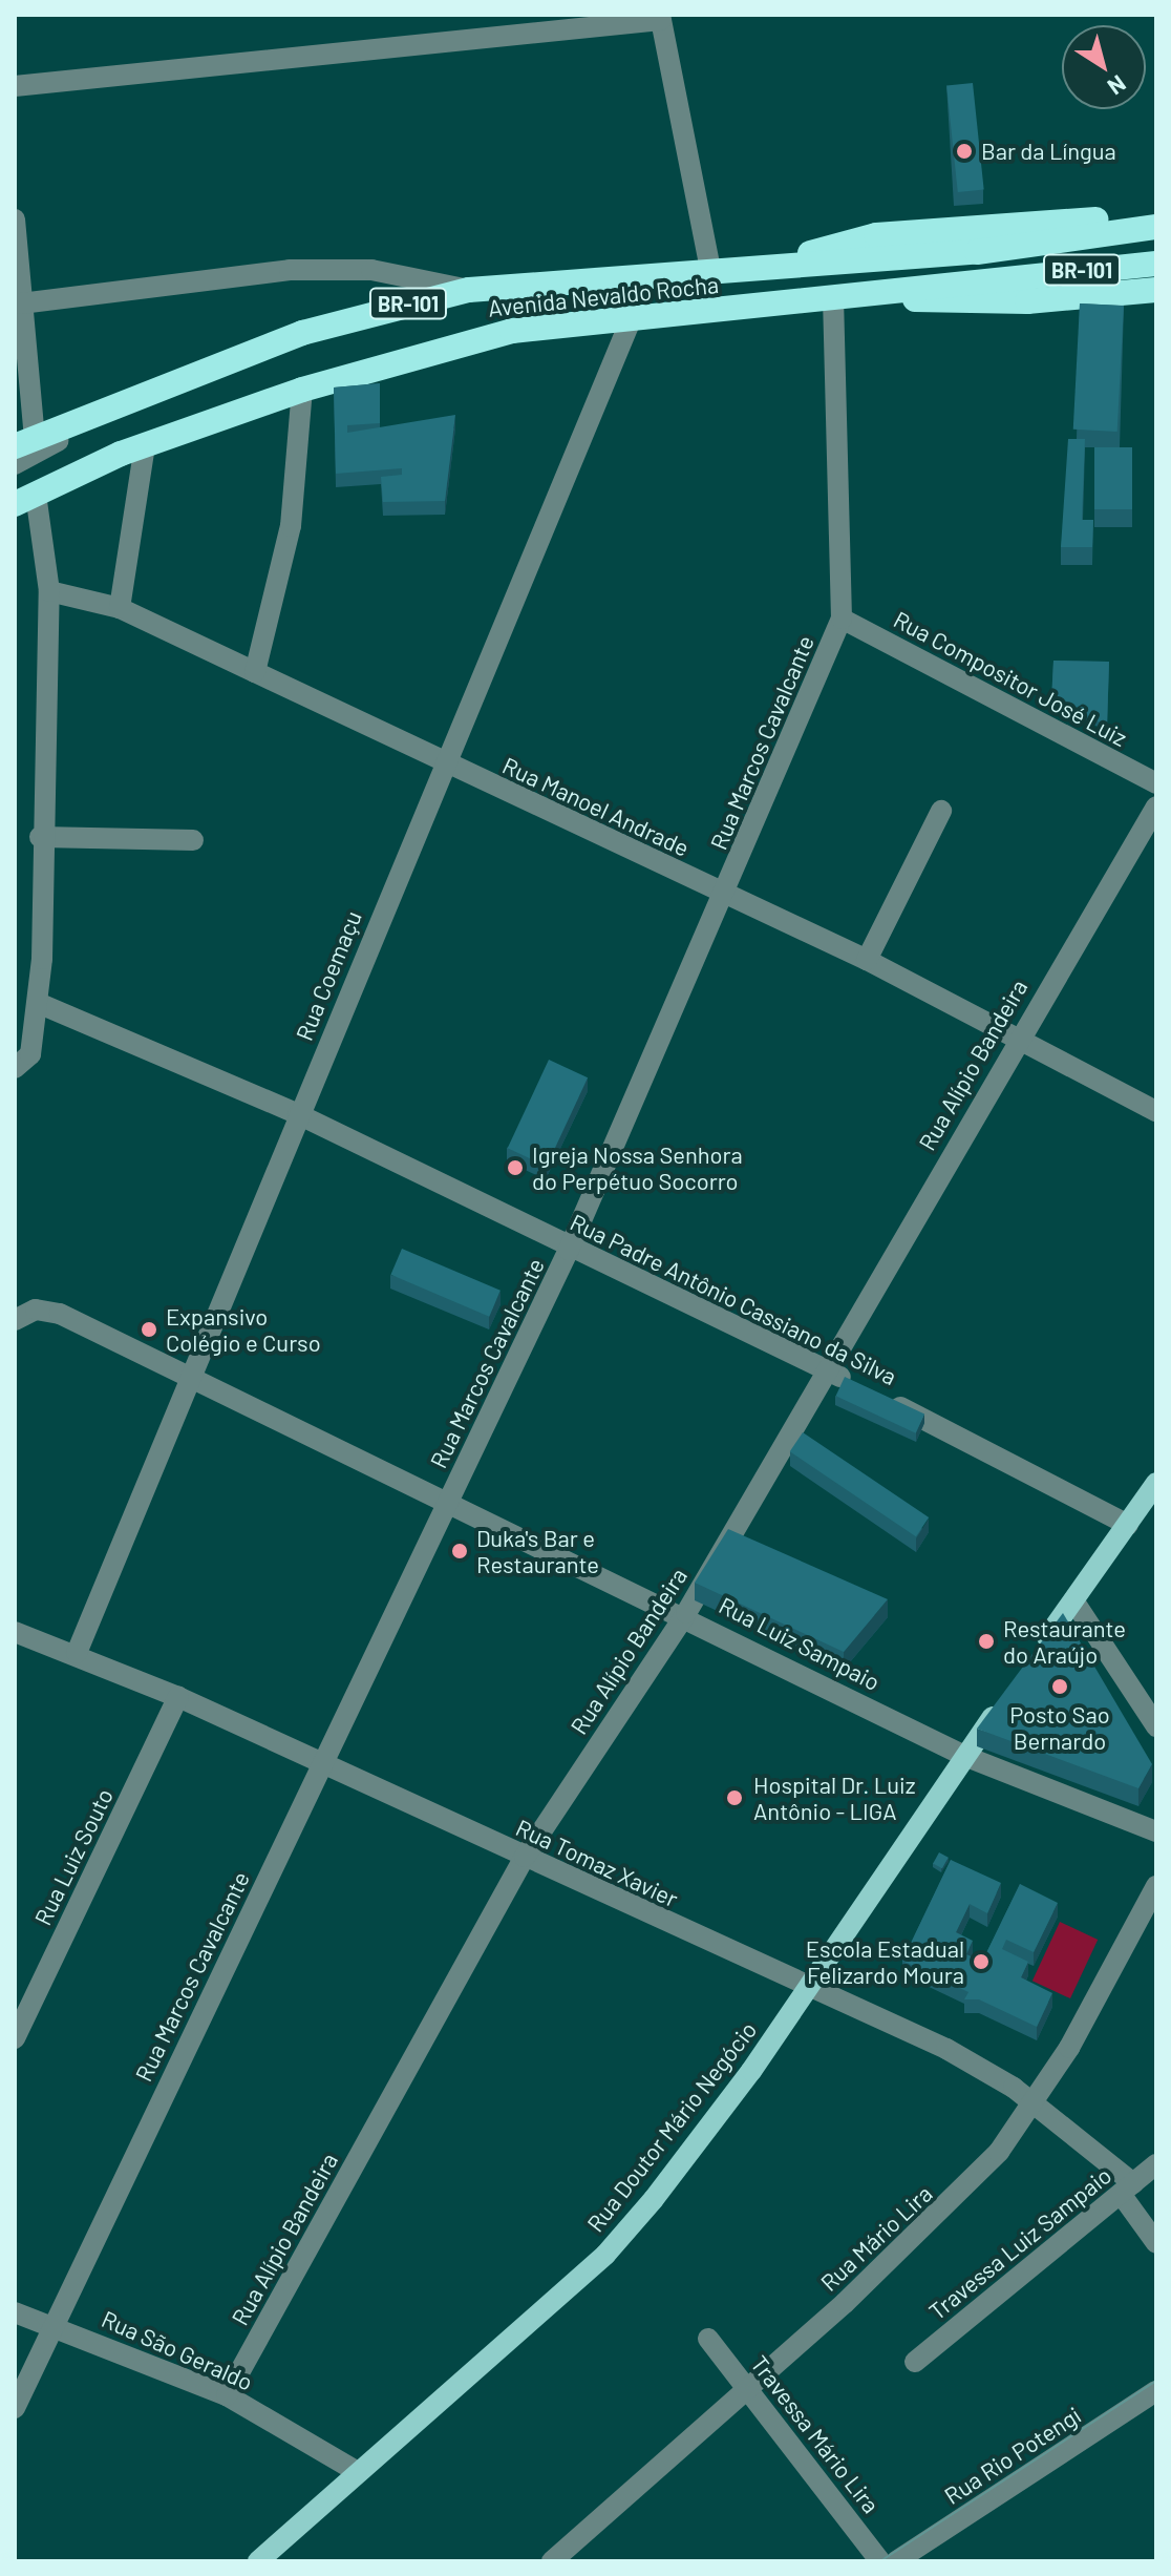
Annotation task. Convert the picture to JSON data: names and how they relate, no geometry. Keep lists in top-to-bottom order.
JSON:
{
  "streets": {
    "highway": ["BR-101", "Avenida Nevaldo Rocha"],
    "main road": ["Rua Doutor Mário Negócio"],
    "street": [
      "Rua Compositor José Luiz",
      "Rua Marcos Cavalcante",
      "Rua Manoel Andrade",
      "Rua Coemaçu",
      "Rua Alípio Bandeira",
      "Rua Padre Antônio Cassiano da Silva",
      "Rua Luiz Sampaio",
      "Rua Luiz Souto",
      "Rua Tomaz Xavier",
      "Rua Mário Lira",
      "Travessa Luiz Sampaio",
      "Rua São Geraldo",
      "Travessa Mário Lira",
      "Rua Rio Potengi"
    ]
  },
  "crossings": [
    ["BR-101", "Avenida Nevaldo Rocha"],
    ["Avenida Nevaldo Rocha", "Rua Marcos Cavalcante"],
    ["Avenida Nevaldo Rocha", "Rua Coemaçu"],
    ["Rua Compositor José Luiz", "Rua Marcos Cavalcante"],
    ["Rua Marcos Cavalcante", "Rua Manoel Andrade"],
    ["Rua Marcos Cavalcante", "Rua Padre Antônio Cassiano da Silva"],
    ["Rua Marcos Cavalcante", "Rua Luiz Sampaio"],
    ["Rua Marcos Cavalcante", "Rua Tomaz Xavier"],
    ["Rua Marcos Cavalcante", "Rua São Geraldo"],
    ["Rua Manoel Andrade", "Rua Coemaçu"],
    ["Rua Manoel Andrade", "Rua Alípio Bandeira"],
    ["Rua Coemaçu", "Rua Padre Antônio Cassiano da Silva"],
    ["Rua Coemaçu", "Rua Luiz Sampaio"],
    ["Rua Coemaçu", "Rua Tomaz Xavier"],
    ["Rua Alípio Bandeira", "Rua Padre Antônio Cassiano da Silva"],
    ["Rua Alípio Bandeira", "Rua Luiz Sampaio"],
    ["Rua Alípio Bandeira", "Rua Tomaz Xavier"],
    ["Rua Alípio Bandeira", "Rua São Geraldo"],
    ["Rua Luiz Sampaio", "Rua Doutor Mário Negócio"],
    ["Rua Luiz Souto", "Rua Tomaz Xavier"],
    ["Rua Tomaz Xavier", "Rua Doutor Mário Negócio"],
    ["Rua Tomaz Xavier", "Rua Mário Lira"],
    ["Rua Tomaz Xavier", "Travessa Luiz Sampaio"],
    ["Rua Doutor Mário Negócio", "Rua São Geraldo"],
    ["Rua Mário Lira", "Travessa Mário Lira"]
  ],
  "places": [
    "Bar da Língua",
    "Igreja Nossa Senhora do Perpétuo Socorro",
    "Expansivo Colégio e Curso",
    "Duka's Bar e Restaurante",
    "Restaurante do Araújo",
    "Posto Sao Bernardo",
    "Hospital Dr. Luiz Antônio - LIGA",
    "Escola Estadual Felizardo Moura"
  ],
  "north": "bottom right"
}
